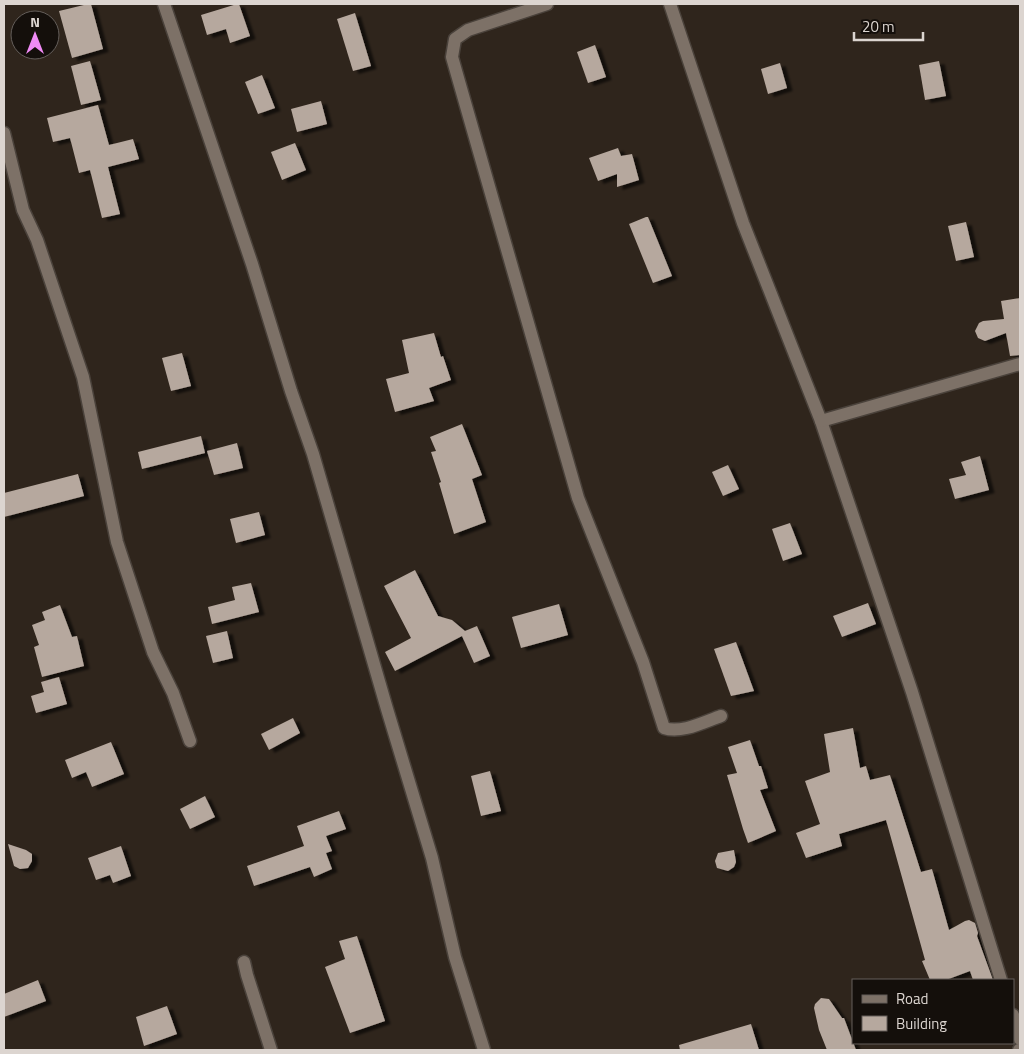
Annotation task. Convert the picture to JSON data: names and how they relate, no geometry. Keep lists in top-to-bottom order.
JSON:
{
  "legend": ["Road", "Building"],
  "scale_bar": "20 m",
  "north": "top"
}
